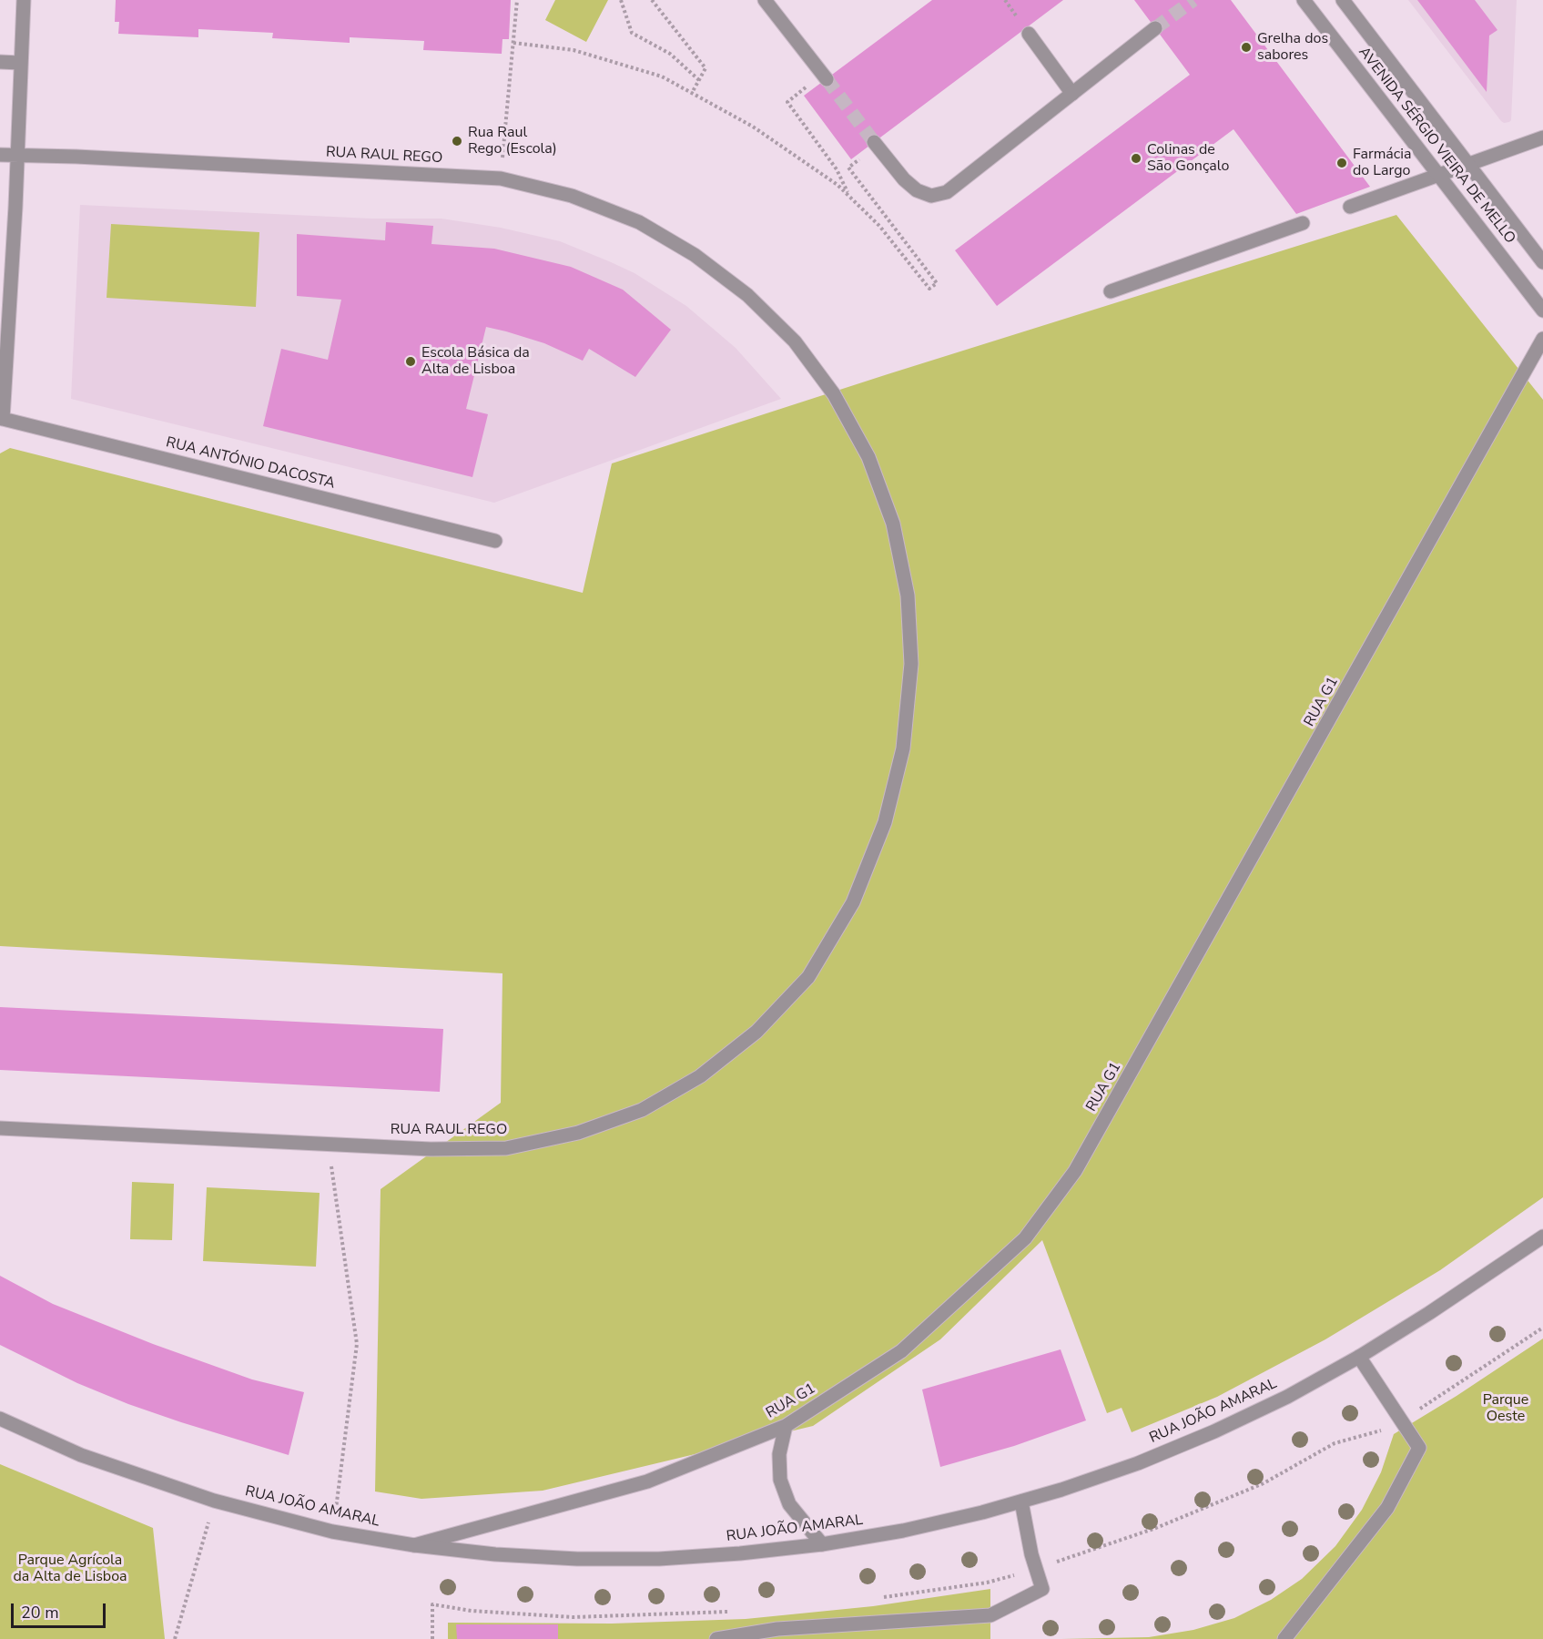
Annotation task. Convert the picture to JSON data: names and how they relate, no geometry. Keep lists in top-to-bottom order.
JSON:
{
  "streets": {
    "street": [
      "AVENIDA SÉRGIO VIEIRA DE MELLO",
      "RUA RAUL REGO",
      "RUA ANTÓNIO DACOSTA",
      "RUA G1",
      "RUA JOÃO AMARAL"
    ]
  },
  "crossings": [
    ["RUA G1", "RUA JOÃO AMARAL"]
  ],
  "parks": ["Parque Oeste", "Parque Agrícola da Alta de Lisboa"],
  "places": [
    "Grelha dos sabores",
    "Rua Raul Rego (Escola)",
    "Colinas de São Gonçalo",
    "Farmácia do Largo",
    "Escola Básica da Alta de Lisboa"
  ],
  "scale_bar": "20 m"
}
